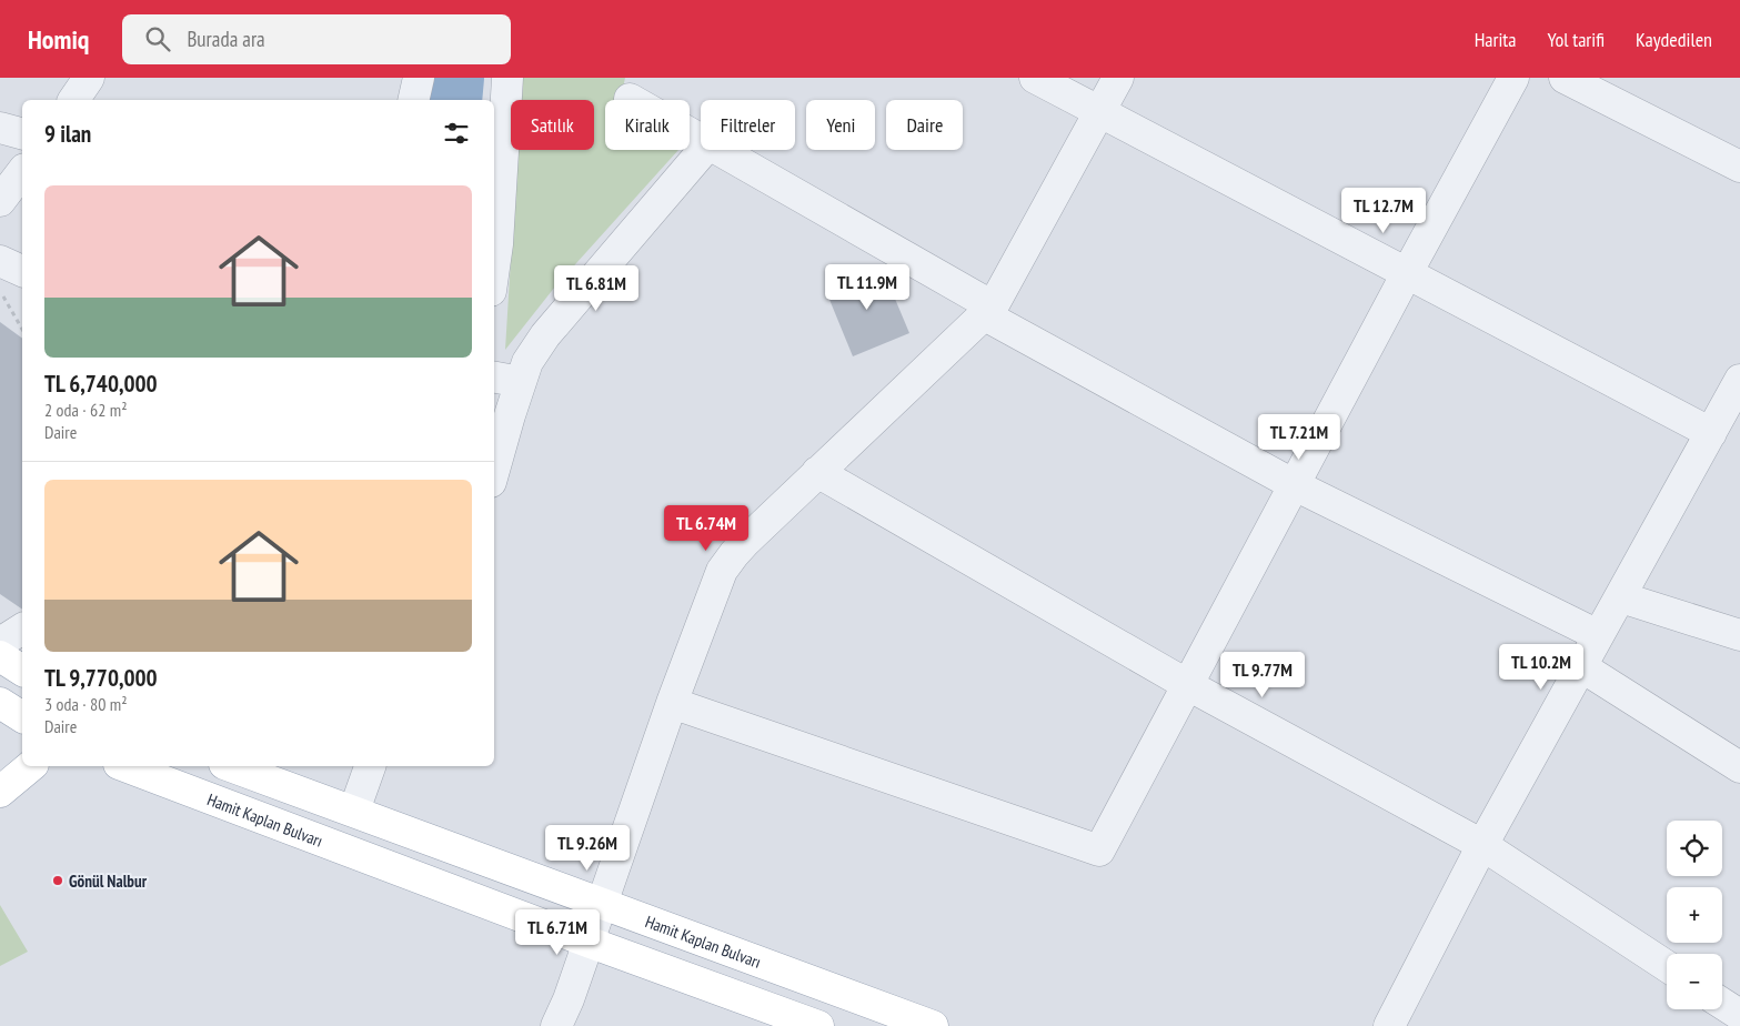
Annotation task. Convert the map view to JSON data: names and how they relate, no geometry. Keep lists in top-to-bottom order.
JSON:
{
  "streets": {
    "main road": ["Hamit Kaplan Bulvarı"]
  },
  "places": ["Gönül Nalbur"],
  "page": {
    "header": "Homiq",
    "search": "Burada ara",
    "nav": ["Harita", "Yol tarifi", "Kaydedilen"],
    "chip": [
      "Satılık",
      "Kiralık",
      "Filtreler",
      "Yeni",
      "Daire"
    ],
    "heading": "9 ilan",
    "list": [
      {
        "name": "TL 6,740,000",
        "note": "2 oda · 62 m² · Daire"
      },
      {
        "name": "TL 9,770,000",
        "note": "3 oda · 80 m² · Daire"
      }
    ],
    "price": [
      "TL 12.7M",
      "TL 11.9M",
      "TL 6.81M",
      "TL 7.21M",
      "TL 6.74M",
      "TL 10.2M",
      "TL 9.77M",
      "TL 9.26M",
      "TL 6.71M"
    ],
    "map_buttons": ["+", "−"]
  }
}
